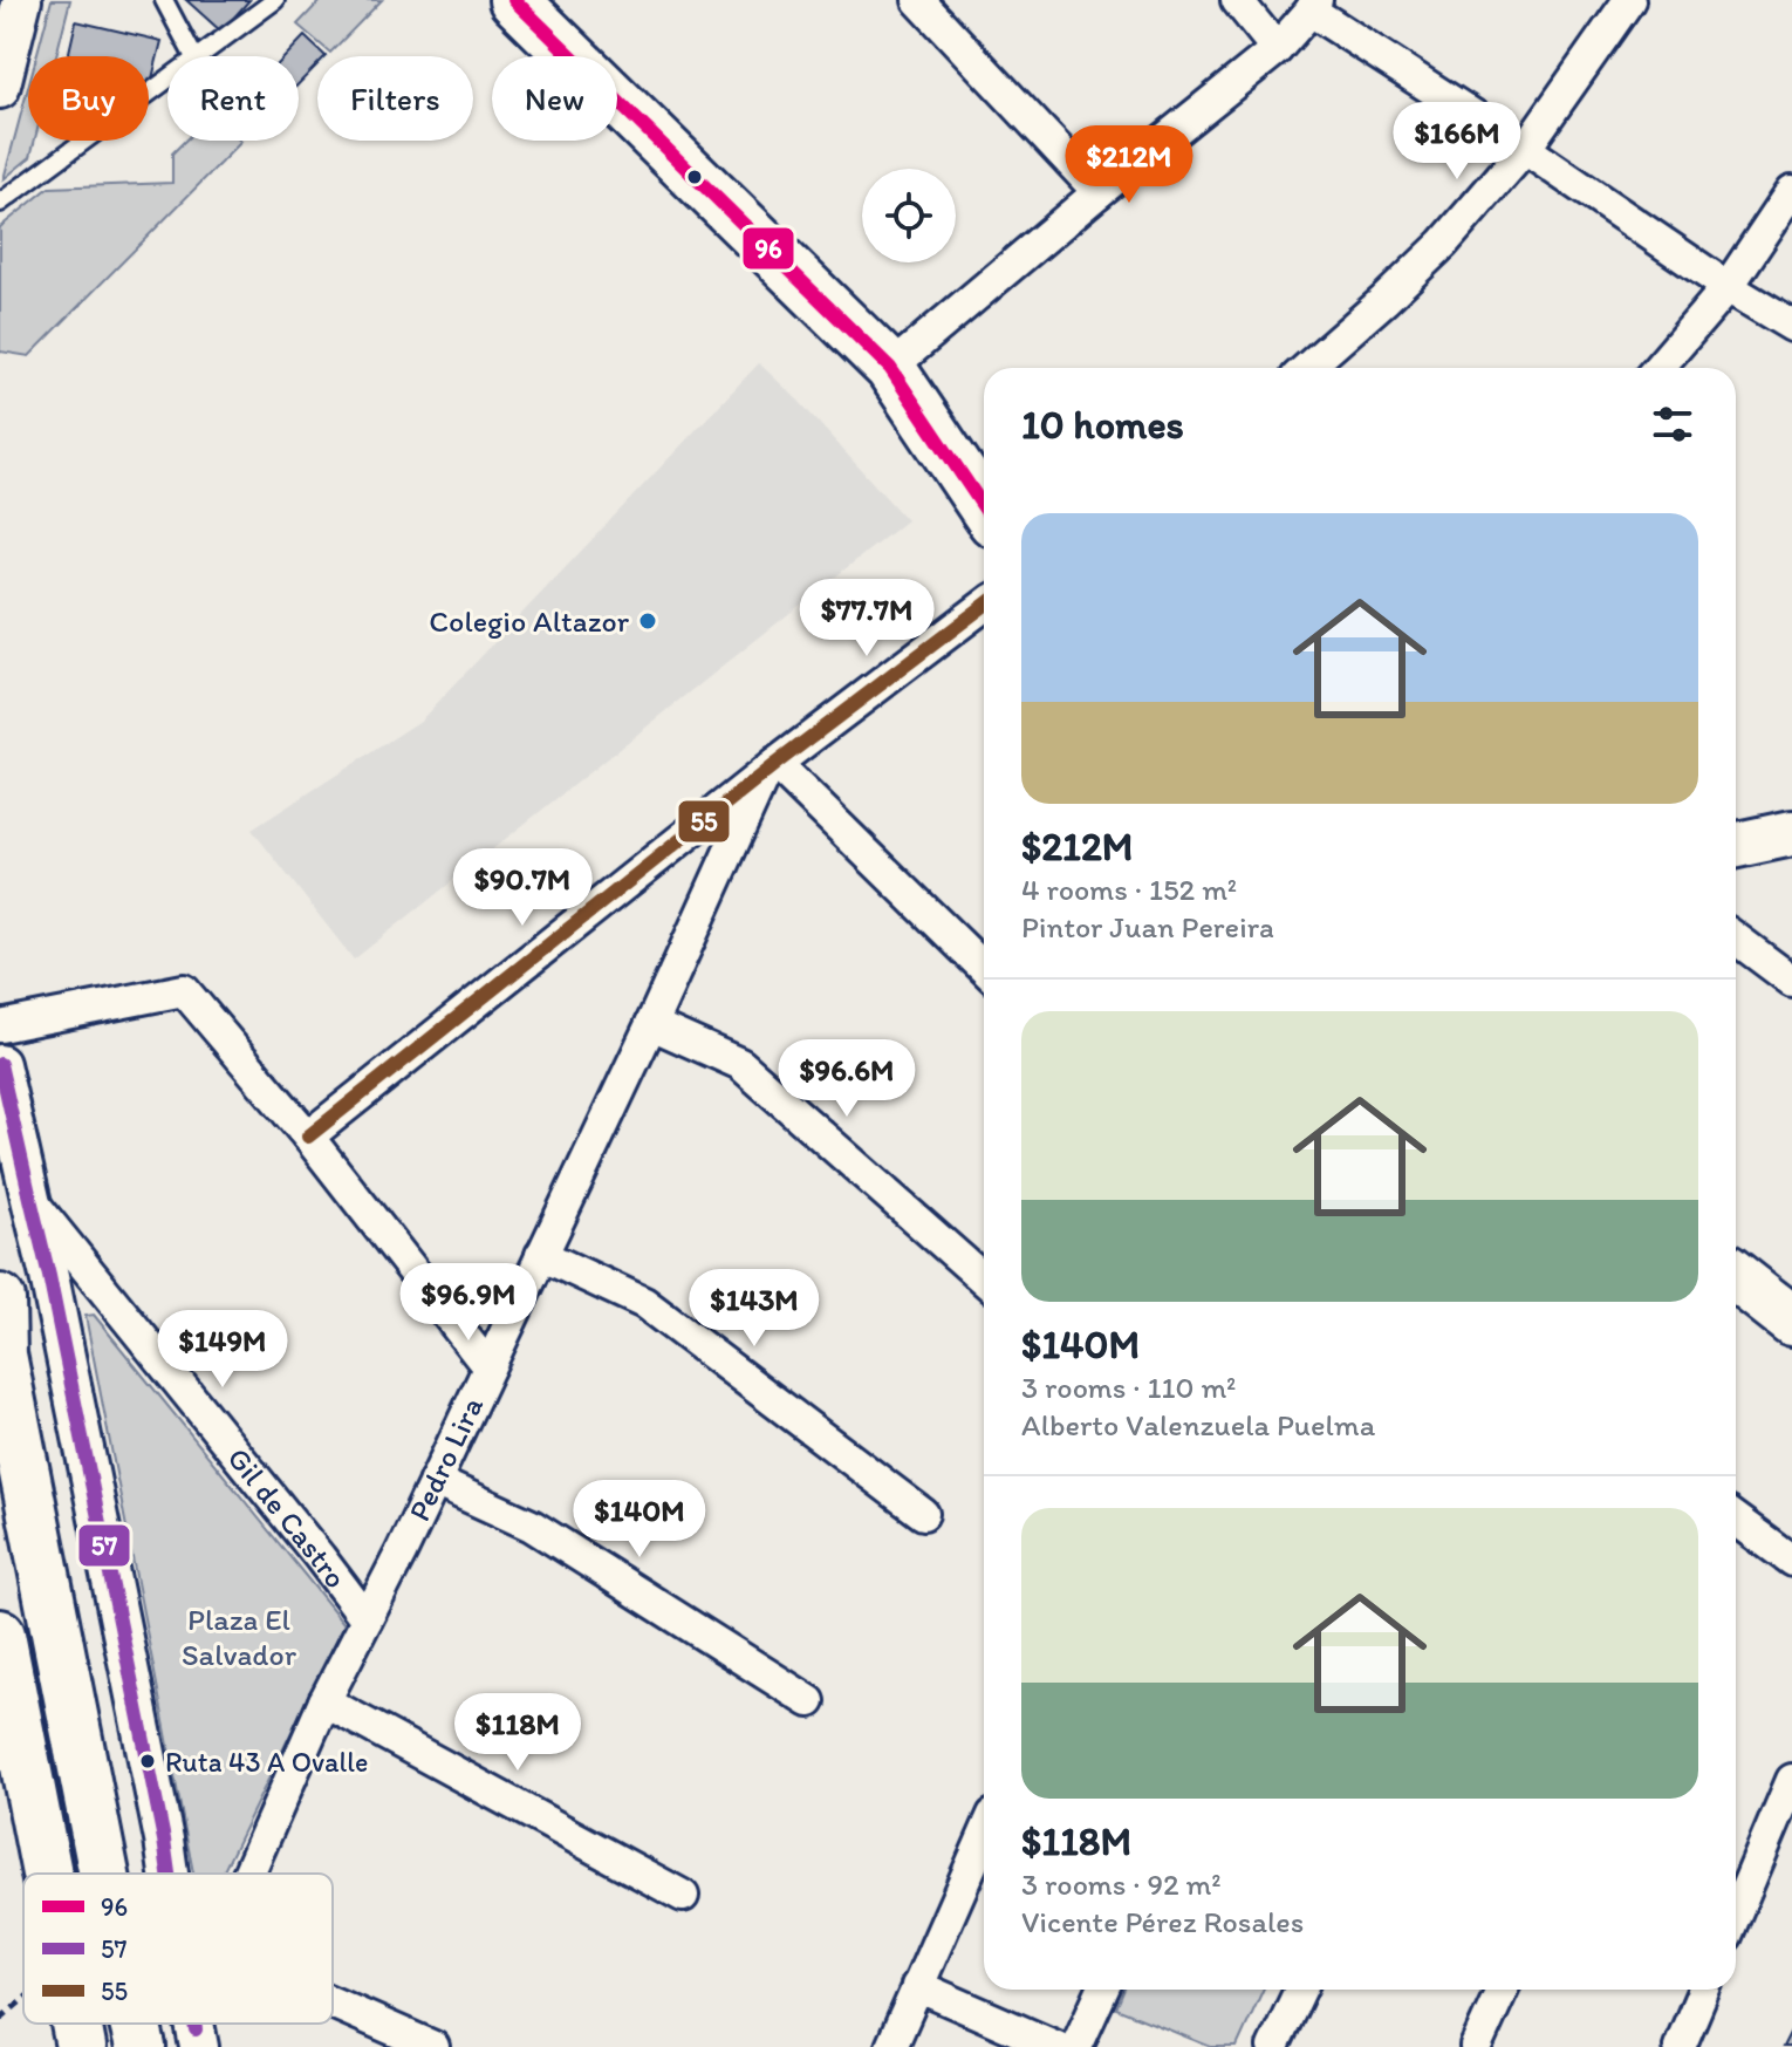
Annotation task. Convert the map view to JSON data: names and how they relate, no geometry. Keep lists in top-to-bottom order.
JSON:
{
  "streets": {
    "street": ["Pedro Lira", "Gil de Castro"]
  },
  "crossings": [
    ["Pedro Lira", "Gil de Castro"]
  ],
  "parks": ["Plaza El Salvador"],
  "places": ["Colegio Altazor", "Ruta 43 A Ovalle"],
  "lines": ["transit line 96", "transit line 55", "transit line 57"],
  "legend": ["96", "57", "55"],
  "page": {
    "chip": [
      "Buy",
      "Rent",
      "Filters",
      "New"
    ],
    "price": [
      "$166M",
      "$212M",
      "$77.7M",
      "$90.7M",
      "$96.6M",
      "$96.9M",
      "$143M",
      "$149M",
      "$140M",
      "$118M"
    ],
    "heading": "10 homes",
    "list": [
      {
        "name": "$212M",
        "note": "4 rooms · 152 m² · Pintor Juan Pereira"
      },
      {
        "name": "$140M",
        "note": "3 rooms · 110 m² · Alberto Valenzuela Puelma"
      },
      {
        "name": "$118M",
        "note": "3 rooms · 92 m² · Vicente Pérez Rosales"
      }
    ]
  }
}
